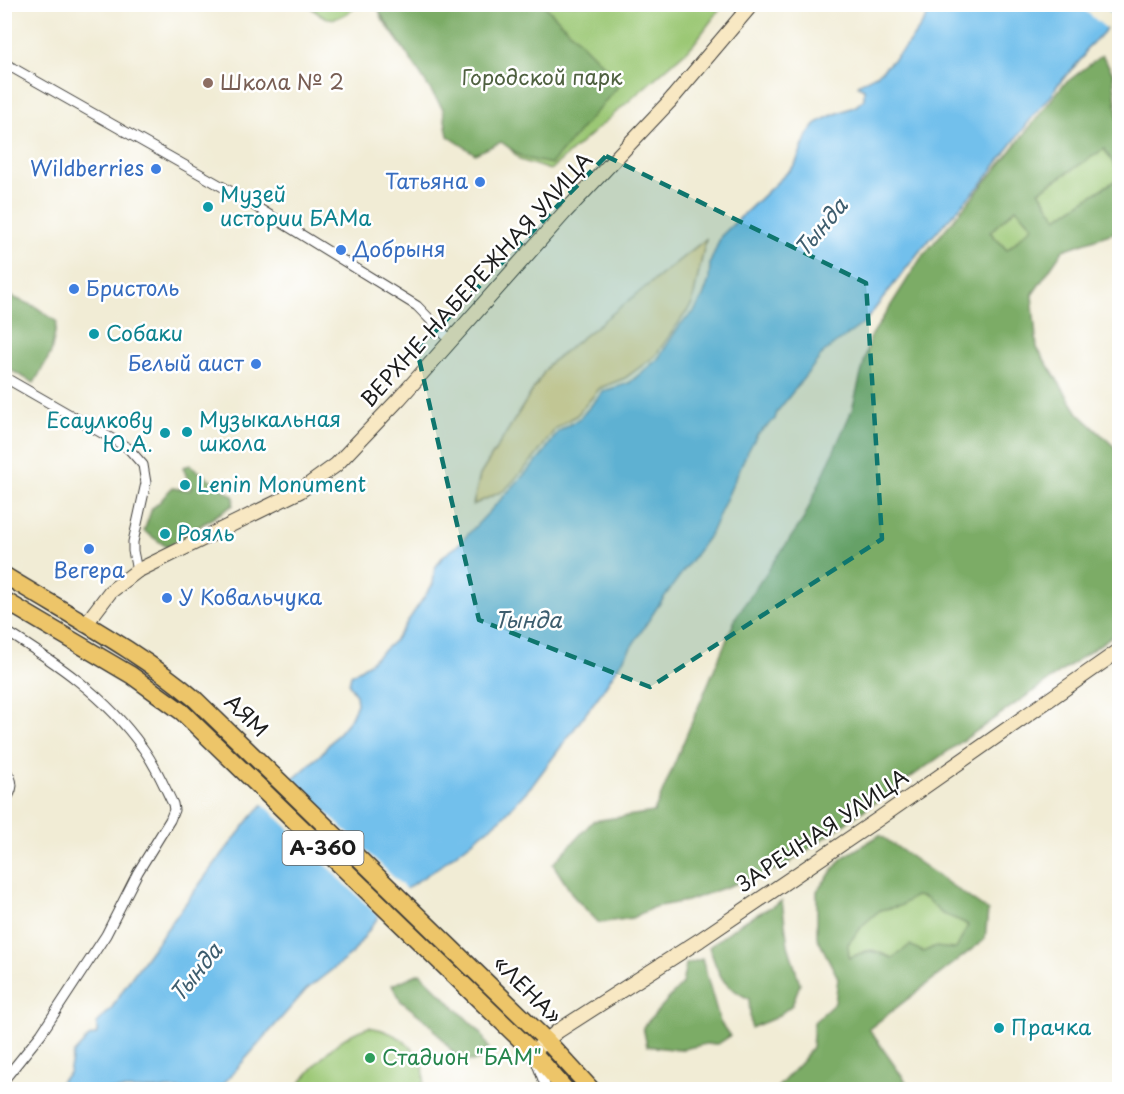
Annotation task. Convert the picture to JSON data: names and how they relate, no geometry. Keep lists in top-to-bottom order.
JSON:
{
  "streets": {
    "highway": ["АЯМ", "А-360", "«ЛЕНА»"],
    "street": ["ВЕРХНЕ-НАБЕРЕЖНАЯ УЛИЦА", "ЗАРЕЧНАЯ УЛИЦА"]
  },
  "crossings": [
    ["ВЕРХНЕ-НАБЕРЕЖНАЯ УЛИЦА", "АЯМ"],
    ["АЯМ", "«ЛЕНА»"],
    ["ЗАРЕЧНАЯ УЛИЦА", "«ЛЕНА»"]
  ],
  "water": ["Тында"],
  "parks": ["Городской парк"],
  "places": [
    "Школа № 2",
    "Wildberries",
    "Татьяна",
    "Музей истории БАМа",
    "Добрыня",
    "Бристоль",
    "Собаки",
    "Белый аист",
    "Музыкальная школа",
    "Есаулкову Ю.А.",
    "Lenin Monument",
    "Рояль",
    "Вегера",
    "У Ковальчука",
    "Прачка",
    "Стадион \"БАМ\""
  ]
}
